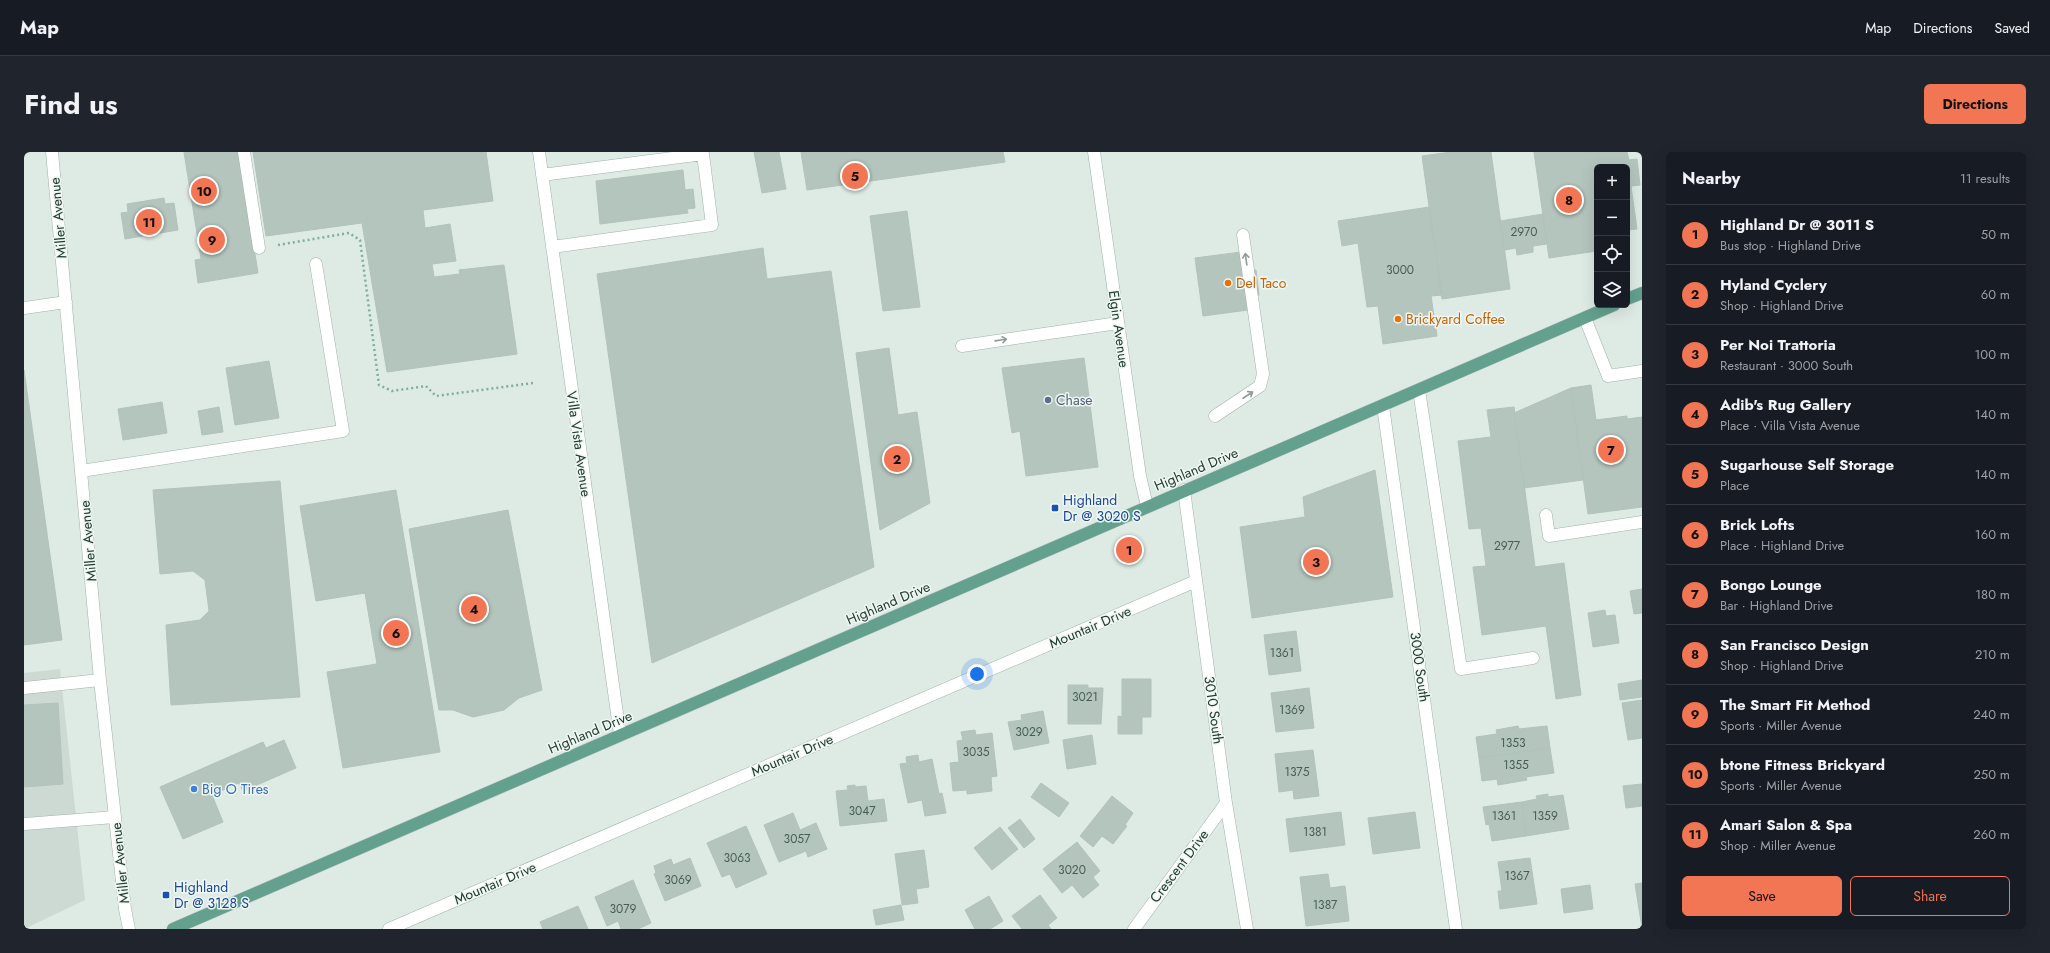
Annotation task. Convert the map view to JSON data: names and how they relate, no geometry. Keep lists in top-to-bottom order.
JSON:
{
  "streets": {
    "main road": ["Highland Drive"],
    "street": [
      "Miller Avenue",
      "Elgin Avenue",
      "Villa Vista Avenue",
      "Mountair Drive",
      "3000 South",
      "3010 South",
      "Crescent Drive"
    ]
  },
  "crossings": [
    ["Elgin Avenue", "Highland Drive"],
    ["Villa Vista Avenue", "Highland Drive"],
    ["Highland Drive", "3000 South"],
    ["Highland Drive", "3010 South"],
    ["Mountair Drive", "3010 South"],
    ["3010 South", "Crescent Drive"]
  ],
  "places": {
    "other": [
      "Del Taco",
      "Brickyard Coffee",
      "Chase",
      "Big O Tires"
    ],
    "transit": ["Highland Dr @ 3020 S", "Highland Dr @ 3128 S"]
  },
  "house_numbers": [
    "2970",
    "3000",
    "2977",
    "1361",
    "3021",
    "1369",
    "3029",
    "1353",
    "3035",
    "1355",
    "1375",
    "3047",
    "1361",
    "1359",
    "1381",
    "3057",
    "3063",
    "3020",
    "1367",
    "3069",
    "1387",
    "3079"
  ],
  "page": {
    "header": "Map",
    "nav": ["Map", "Directions", "Saved"],
    "title": "Find us",
    "buttons": [
      "Directions",
      ["Save", "Share"]
    ],
    "heading": ["Nearby", "11 results"],
    "pins": [
      "5",
      "10",
      "8",
      "11",
      "9",
      "7",
      "2",
      "1",
      "3",
      "4",
      "6"
    ],
    "map_buttons": ["+", "−"],
    "list": [
      {
        "mark": "1",
        "name": "Highland Dr @ 3011 S",
        "note": "Bus stop · Highland Drive",
        "value": "50 m"
      },
      {
        "mark": "2",
        "name": "Hyland Cyclery",
        "note": "Shop · Highland Drive",
        "value": "60 m"
      },
      {
        "mark": "3",
        "name": "Per Noi Trattoria",
        "note": "Restaurant · 3000 South",
        "value": "100 m"
      },
      {
        "mark": "4",
        "name": "Adib's Rug Gallery",
        "note": "Place · Villa Vista Avenue",
        "value": "140 m"
      },
      {
        "mark": "5",
        "name": "Sugarhouse Self Storage",
        "note": "Place",
        "value": "140 m"
      },
      {
        "mark": "6",
        "name": "Brick Lofts",
        "note": "Place · Highland Drive",
        "value": "160 m"
      },
      {
        "mark": "7",
        "name": "Bongo Lounge",
        "note": "Bar · Highland Drive",
        "value": "180 m"
      },
      {
        "mark": "8",
        "name": "San Francisco Design",
        "note": "Shop · Highland Drive",
        "value": "210 m"
      },
      {
        "mark": "9",
        "name": "The Smart Fit Method",
        "note": "Sports · Miller Avenue",
        "value": "240 m"
      },
      {
        "mark": "10",
        "name": "btone Fitness Brickyard",
        "note": "Sports · Miller Avenue",
        "value": "250 m"
      },
      {
        "mark": "11",
        "name": "Amari Salon & Spa",
        "note": "Shop · Miller Avenue",
        "value": "260 m"
      }
    ]
  }
}
